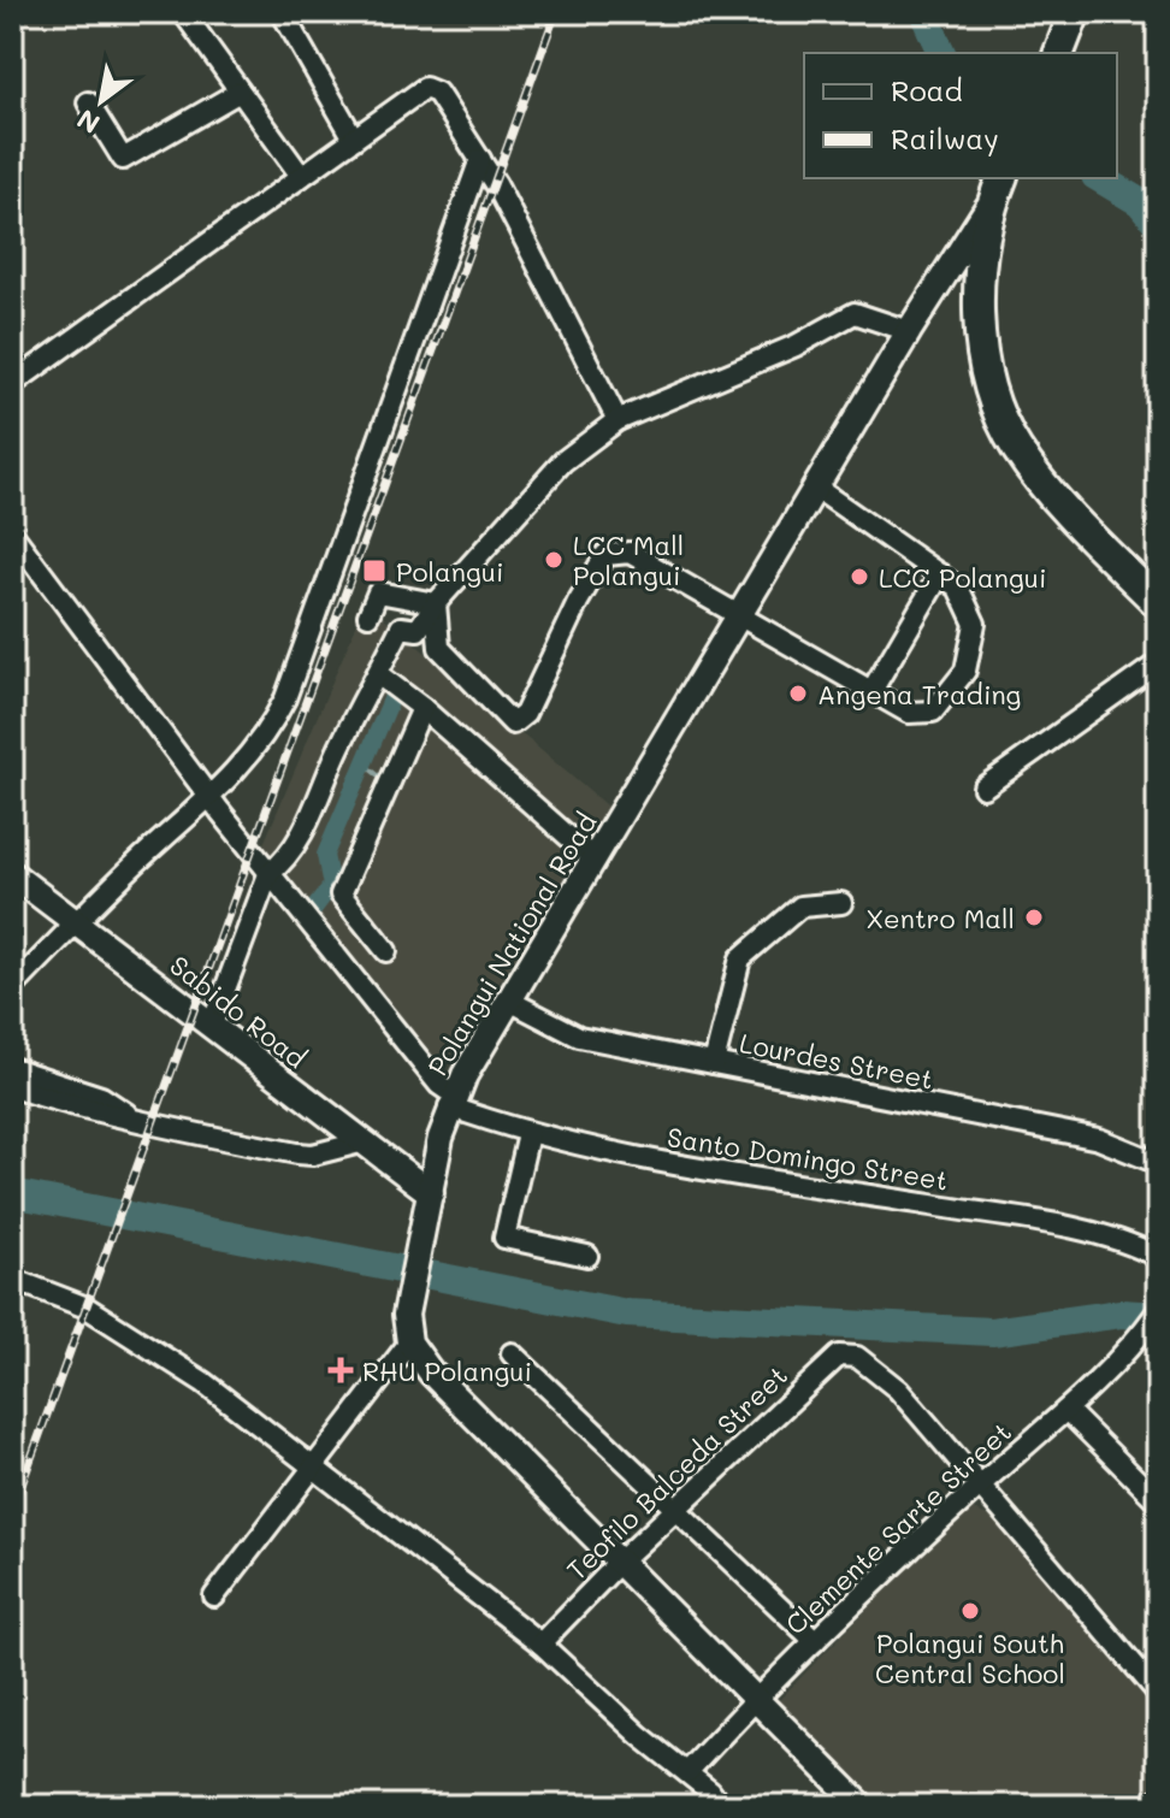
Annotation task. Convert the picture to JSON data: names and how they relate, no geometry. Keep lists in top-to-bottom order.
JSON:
{
  "streets": {
    "main road": ["Polangui National Road", "Sabido Road"],
    "street": [
      "Lourdes Street",
      "Santo Domingo Street",
      "Teofilo Balceda Street",
      "Clemente Sarte Street"
    ]
  },
  "crossings": [
    ["Polangui National Road", "Sabido Road"],
    ["Polangui National Road", "Lourdes Street"],
    ["Polangui National Road", "Santo Domingo Street"],
    ["Teofilo Balceda Street", "Clemente Sarte Street"]
  ],
  "places": {
    "other": [
      "LCC Mall Polangui",
      "LCC Polangui",
      "Angena Trading",
      "Xentro Mall",
      "Polangui South Central School"
    ],
    "transit": ["Polangui"],
    "health": ["RHU Polangui"]
  },
  "legend": ["Road", "Railway"],
  "north": "bottom left"
}
